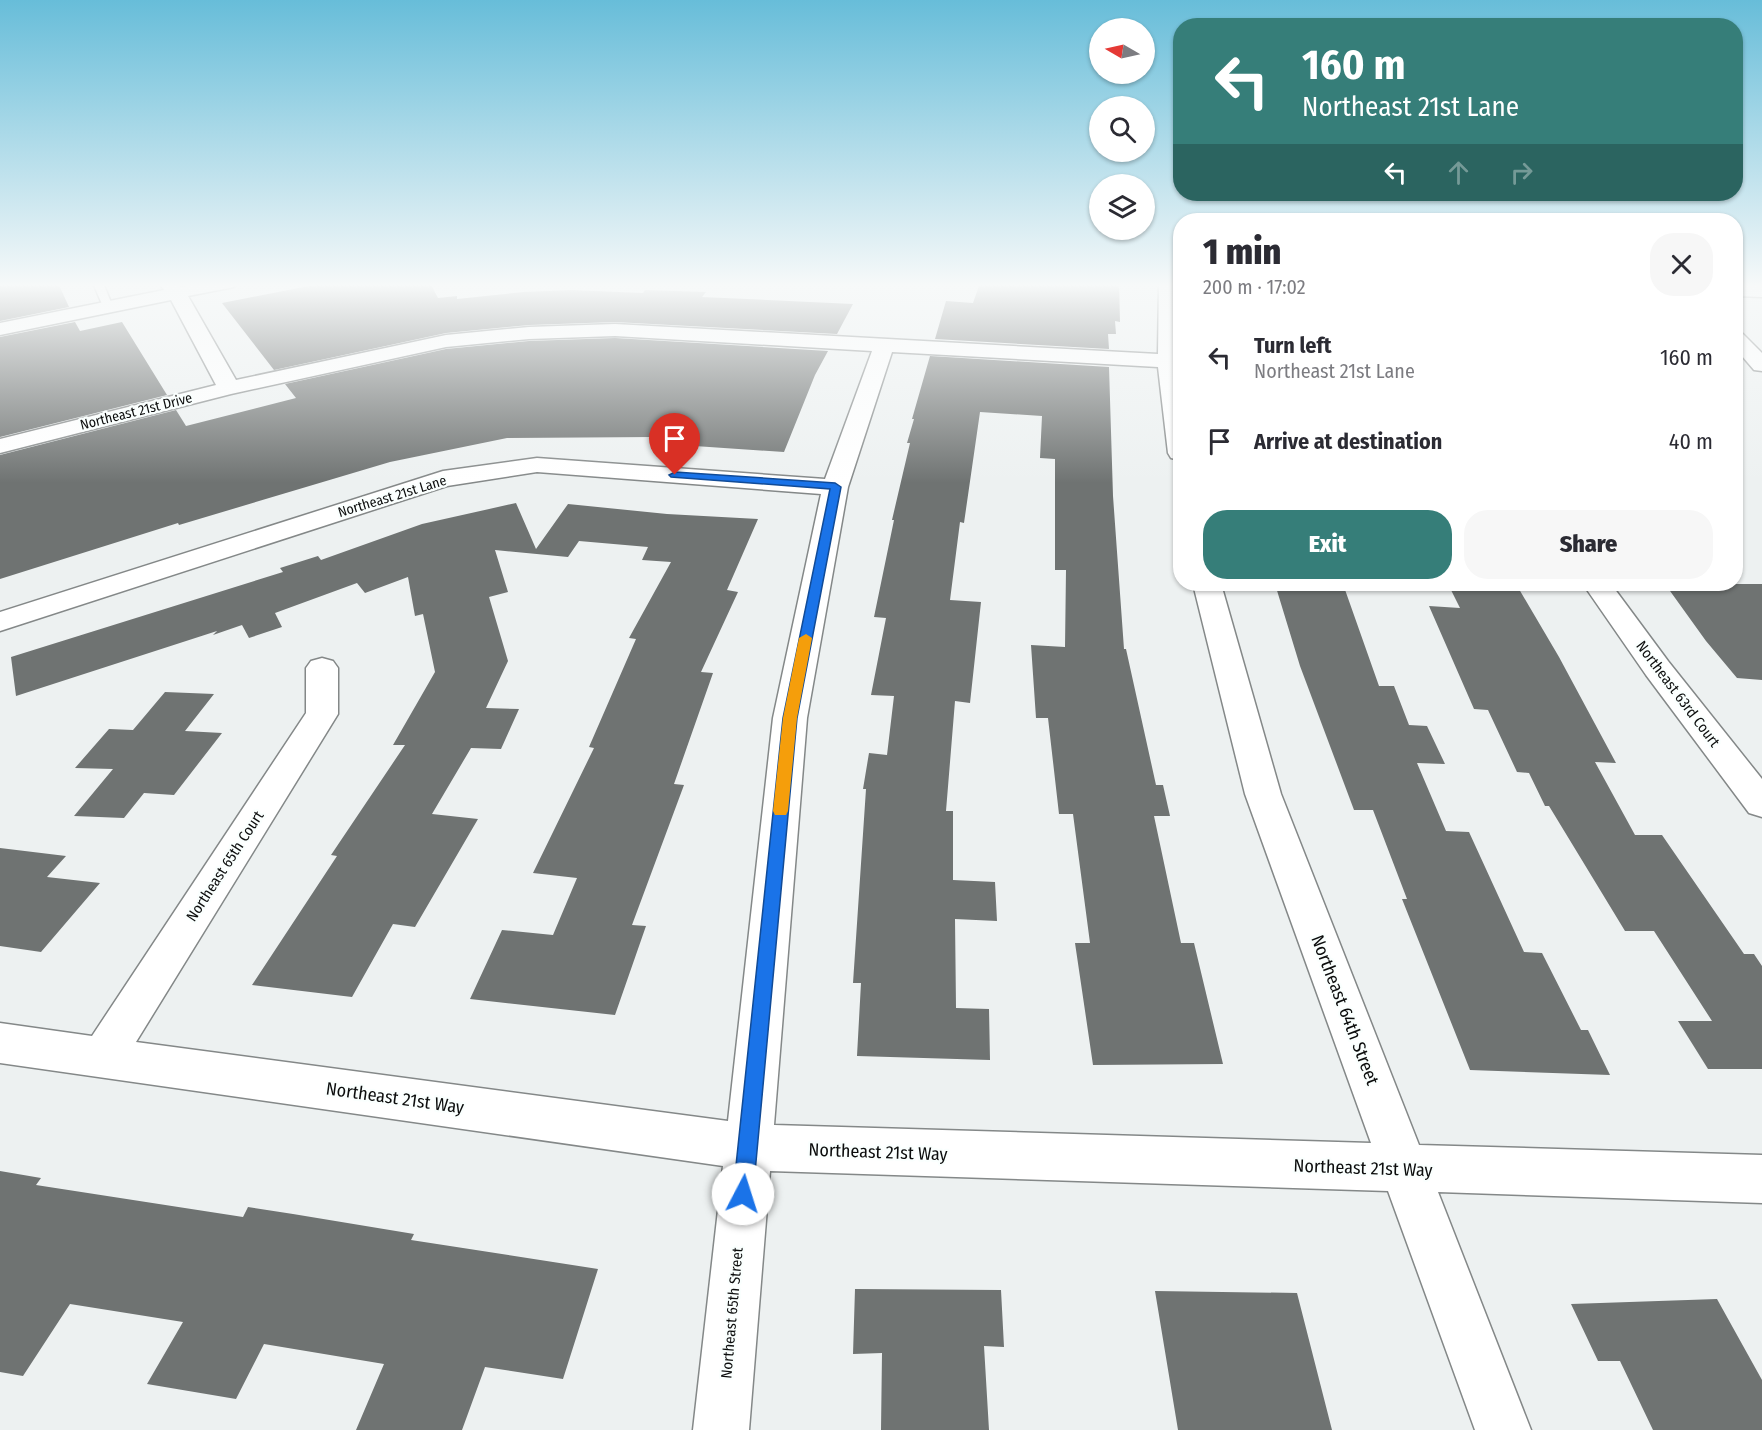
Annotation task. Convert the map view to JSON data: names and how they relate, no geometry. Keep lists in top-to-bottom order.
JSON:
{
  "streets": {
    "street": [
      "Northeast 21st Drive",
      "Northeast 21st Lane",
      "Northeast 63rd Court",
      "Northeast 65th Court",
      "Northeast 64th Street",
      "Northeast 21st Way",
      "Northeast 65th Street"
    ]
  },
  "crossings": [
    ["Northeast 21st Lane", "Northeast 65th Street"],
    ["Northeast 65th Court", "Northeast 21st Way"],
    ["Northeast 64th Street", "Northeast 21st Way"],
    ["Northeast 21st Way", "Northeast 65th Street"]
  ],
  "north": "left",
  "page": {
    "turn": ["160 m", "Northeast 21st Lane"],
    "heading": ["1 min", "200 m · 17:02"],
    "list": [
      {
        "name": "Turn left",
        "note": "Northeast 21st Lane",
        "value": "160 m"
      },
      {
        "name": "Arrive at destination",
        "value": "40 m"
      }
    ],
    "buttons": ["Exit", "Share"]
  }
}
